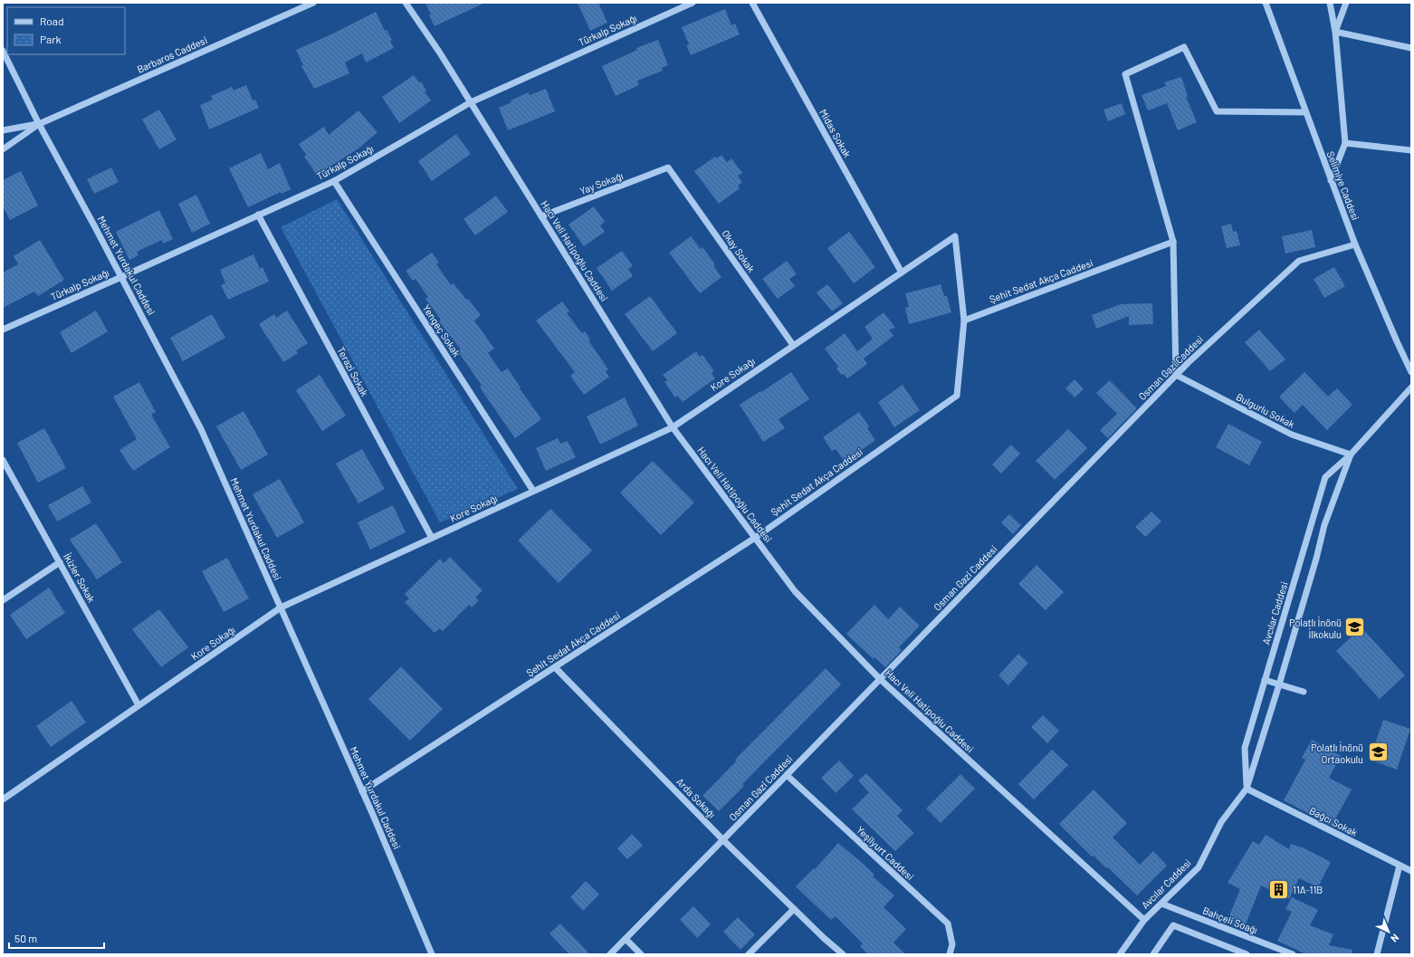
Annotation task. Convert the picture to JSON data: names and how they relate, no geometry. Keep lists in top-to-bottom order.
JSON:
{
  "streets": {
    "street": [
      "Türkalp Sokağı",
      "Barbaros Caddesi",
      "Midas Sokak",
      "Yay Sokağı",
      "Selimiye Caddesi",
      "Hacı Veli Hatipoğlu Caddesi",
      "Okay Sokak",
      "Mehmet Yurdakul Caddesi",
      "Şehit Sedat Akça Caddesi",
      "Yengeç Sokak",
      "Osman Gazi Caddesi",
      "Terazi Sokak",
      "Kore Sokağı",
      "Bulgurlu Sokak",
      "İkizler Sokak",
      "Avcılar Caddesi",
      "Arda Sokağı",
      "Bağcı Sokak",
      "Yeşilyurt Caddesi",
      "Bahçeli Soağı"
    ]
  },
  "crossings": [
    ["Türkalp Sokağı", "Hacı Veli Hatipoğlu Caddesi"],
    ["Türkalp Sokağı", "Mehmet Yurdakul Caddesi"],
    ["Türkalp Sokağı", "Yengeç Sokak"],
    ["Türkalp Sokağı", "Terazi Sokak"],
    ["Barbaros Caddesi", "Mehmet Yurdakul Caddesi"],
    ["Midas Sokak", "Kore Sokağı"],
    ["Yay Sokağı", "Hacı Veli Hatipoğlu Caddesi"],
    ["Yay Sokağı", "Okay Sokak"],
    ["Selimiye Caddesi", "Osman Gazi Caddesi"],
    ["Hacı Veli Hatipoğlu Caddesi", "Şehit Sedat Akça Caddesi"],
    ["Hacı Veli Hatipoğlu Caddesi", "Osman Gazi Caddesi"],
    ["Hacı Veli Hatipoğlu Caddesi", "Kore Sokağı"],
    ["Hacı Veli Hatipoğlu Caddesi", "Avcılar Caddesi"],
    ["Okay Sokak", "Kore Sokağı"],
    ["Mehmet Yurdakul Caddesi", "Şehit Sedat Akça Caddesi"],
    ["Mehmet Yurdakul Caddesi", "Kore Sokağı"],
    ["Şehit Sedat Akça Caddesi", "Kore Sokağı"],
    ["Şehit Sedat Akça Caddesi", "Arda Sokağı"],
    ["Yengeç Sokak", "Kore Sokağı"],
    ["Osman Gazi Caddesi", "Bulgurlu Sokak"],
    ["Osman Gazi Caddesi", "Arda Sokağı"],
    ["Osman Gazi Caddesi", "Yeşilyurt Caddesi"],
    ["Terazi Sokak", "Kore Sokağı"],
    ["Kore Sokağı", "İkizler Sokak"],
    ["Bulgurlu Sokak", "Avcılar Caddesi"],
    ["Avcılar Caddesi", "Bağcı Sokak"],
    ["Avcılar Caddesi", "Bahçeli Soağı"]
  ],
  "places": {
    "school or university": ["Polatlı İnönü İlkokulu", "Polatlı İnönü Ortaokulu"],
    "building": ["11A-11B"]
  },
  "legend": ["Road", "Park"],
  "scale_bar": "50 m",
  "north": "bottom right"
}
